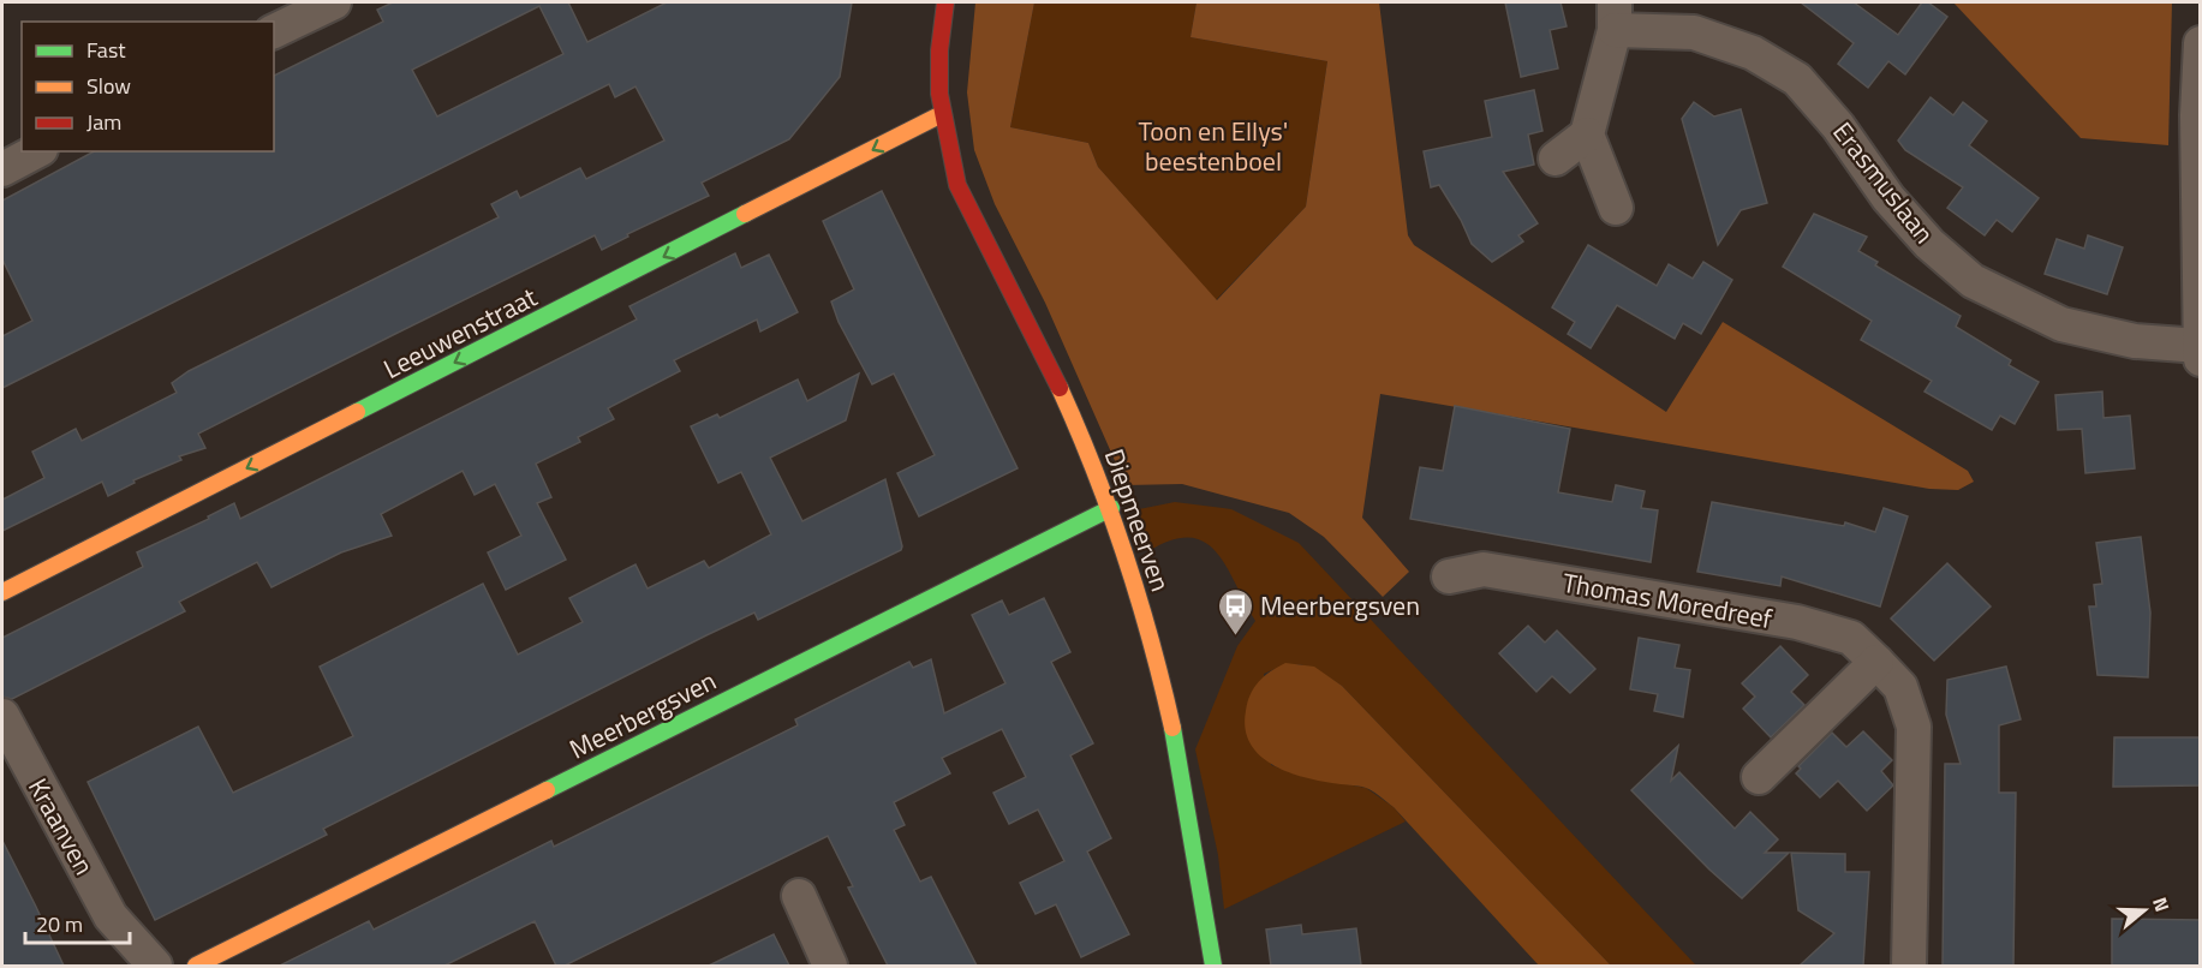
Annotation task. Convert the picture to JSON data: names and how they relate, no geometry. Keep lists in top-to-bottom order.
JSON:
{
  "streets": {
    "street": [
      "Erasmuslaan",
      "Leeuwenstraat",
      "Diepmeerven",
      "Thomas Moredreef",
      "Meerbergsven",
      "Kraanven"
    ]
  },
  "crossings": [
    ["Leeuwenstraat", "Diepmeerven"],
    ["Diepmeerven", "Meerbergsven"]
  ],
  "one_way": ["Leeuwenstraat"],
  "parks": ["Toon en Ellys' beestenboel"],
  "places": {
    "bus stop": ["Meerbergsven"]
  },
  "legend": ["Fast", "Slow", "Jam"],
  "scale_bar": "20 m",
  "north": "right"
}
